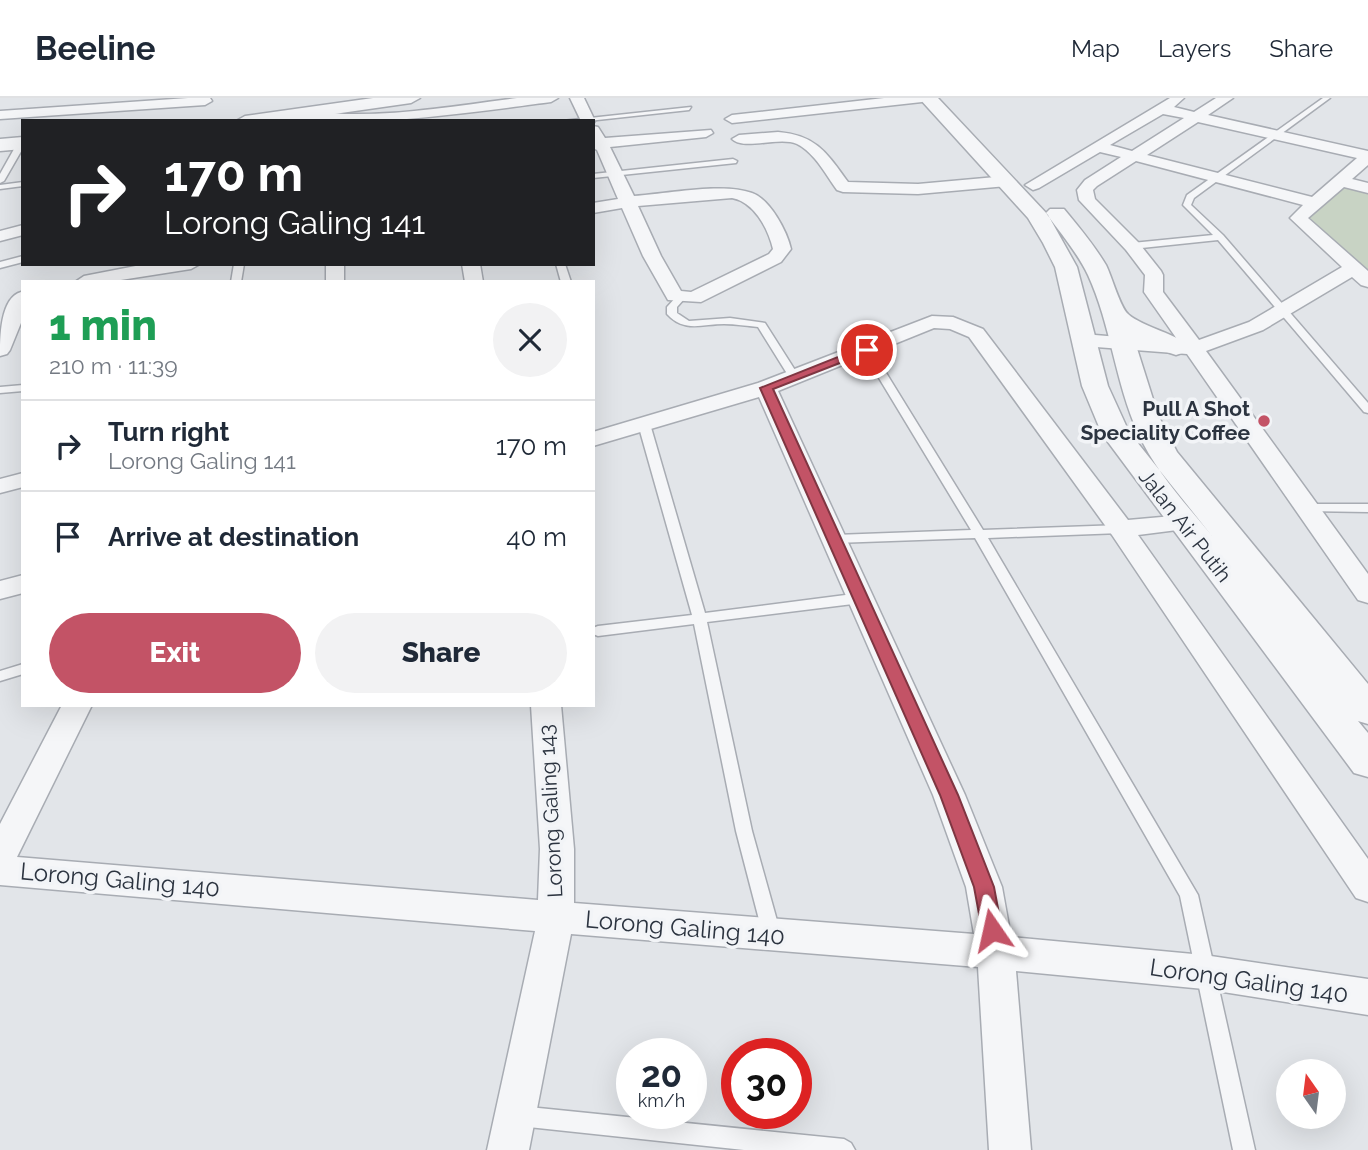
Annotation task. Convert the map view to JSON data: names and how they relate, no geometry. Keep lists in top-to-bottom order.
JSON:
{
  "streets": {
    "street": ["Jalan Air Putih", "Lorong Galing 143", "Lorong Galing 140"]
  },
  "crossings": [
    ["Lorong Galing 143", "Lorong Galing 140"]
  ],
  "places": ["Pull A Shot Speciality Coffee"],
  "north": "top",
  "page": {
    "header": "Beeline",
    "nav": ["Map", "Layers", "Share"],
    "turn": ["170 m", "Lorong Galing 141"],
    "heading": ["1 min", "210 m · 11:39"],
    "list": [
      {
        "name": "Turn right",
        "note": "Lorong Galing 141",
        "value": "170 m"
      },
      {
        "name": "Arrive at destination",
        "value": "40 m"
      }
    ],
    "buttons": ["Exit", "Share"],
    "speed": "20 km/h",
    "limit": "30"
  }
}
